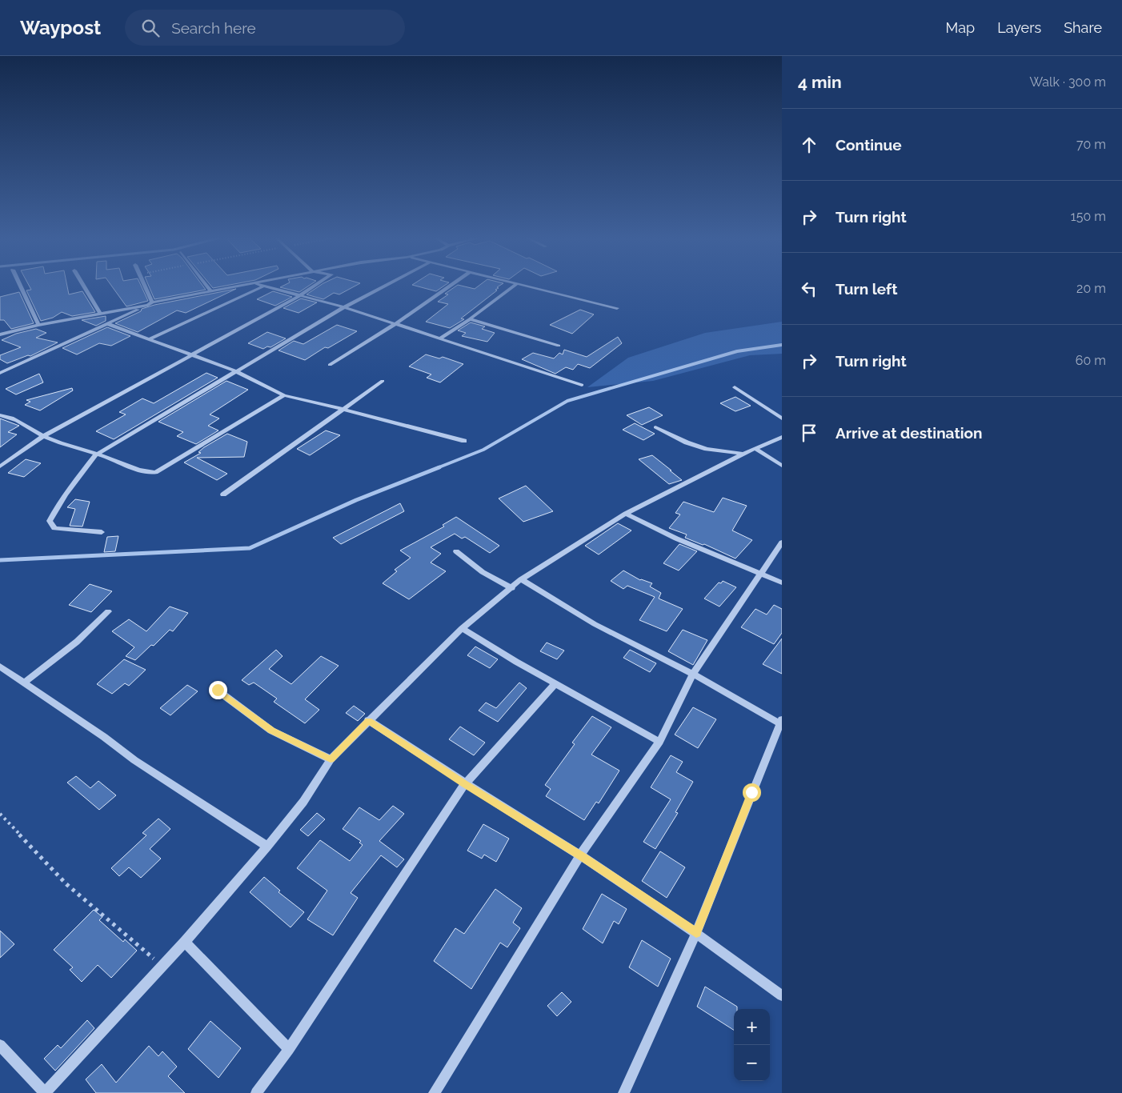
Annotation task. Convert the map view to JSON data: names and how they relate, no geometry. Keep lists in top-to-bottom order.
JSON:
{
  "page": {
    "header": "Waypost",
    "search": "Search here",
    "nav": ["Map", "Layers", "Share"],
    "heading": ["4 min", "Walk · 300 m"],
    "list": [
      ["Continue", "70 m"],
      ["Turn right", "150 m"],
      ["Turn left", "20 m"],
      ["Turn right", "60 m"],
      "Arrive at destination"
    ],
    "map_buttons": ["+", "−"]
  }
}
